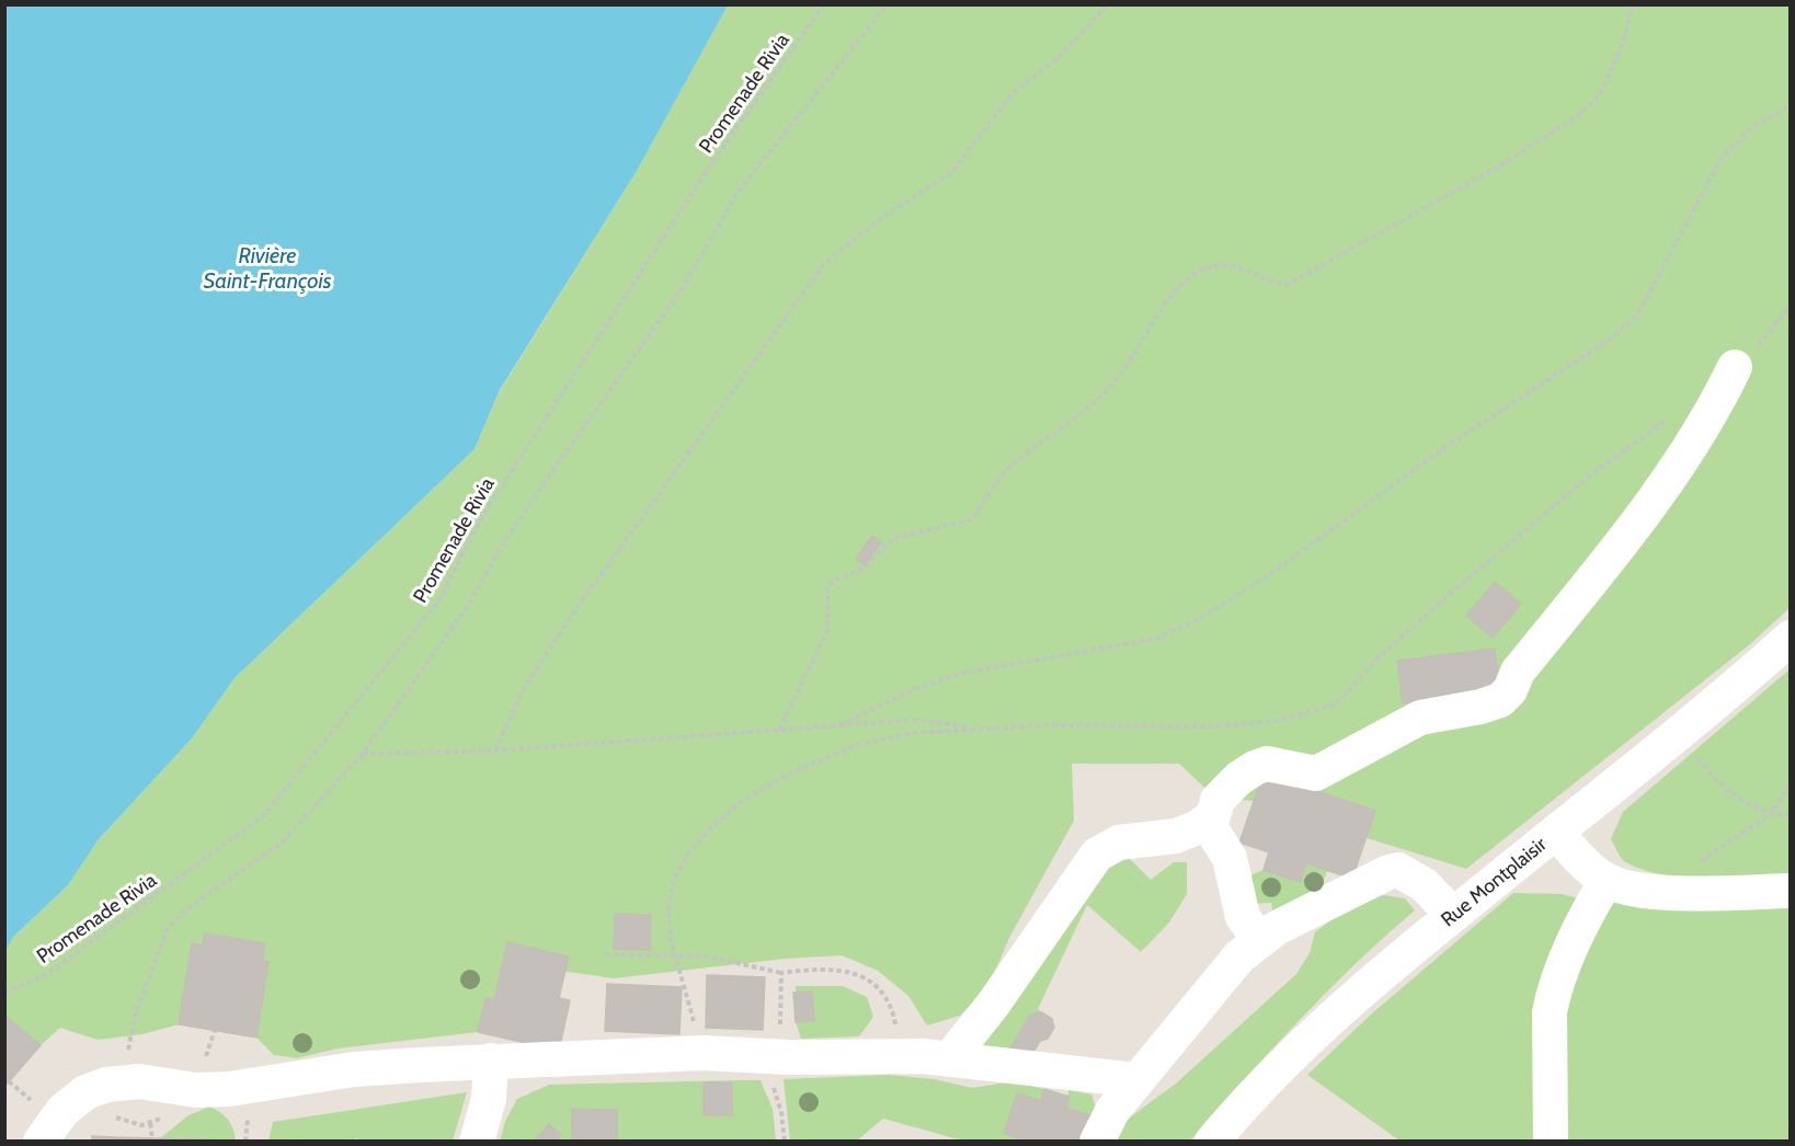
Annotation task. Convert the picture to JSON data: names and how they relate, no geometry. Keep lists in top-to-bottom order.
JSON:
{
  "streets": {
    "street": ["Rue Montplaisir"],
    "path": ["Promenade Rivia"]
  },
  "water": ["Rivière Saint-François"]
}
